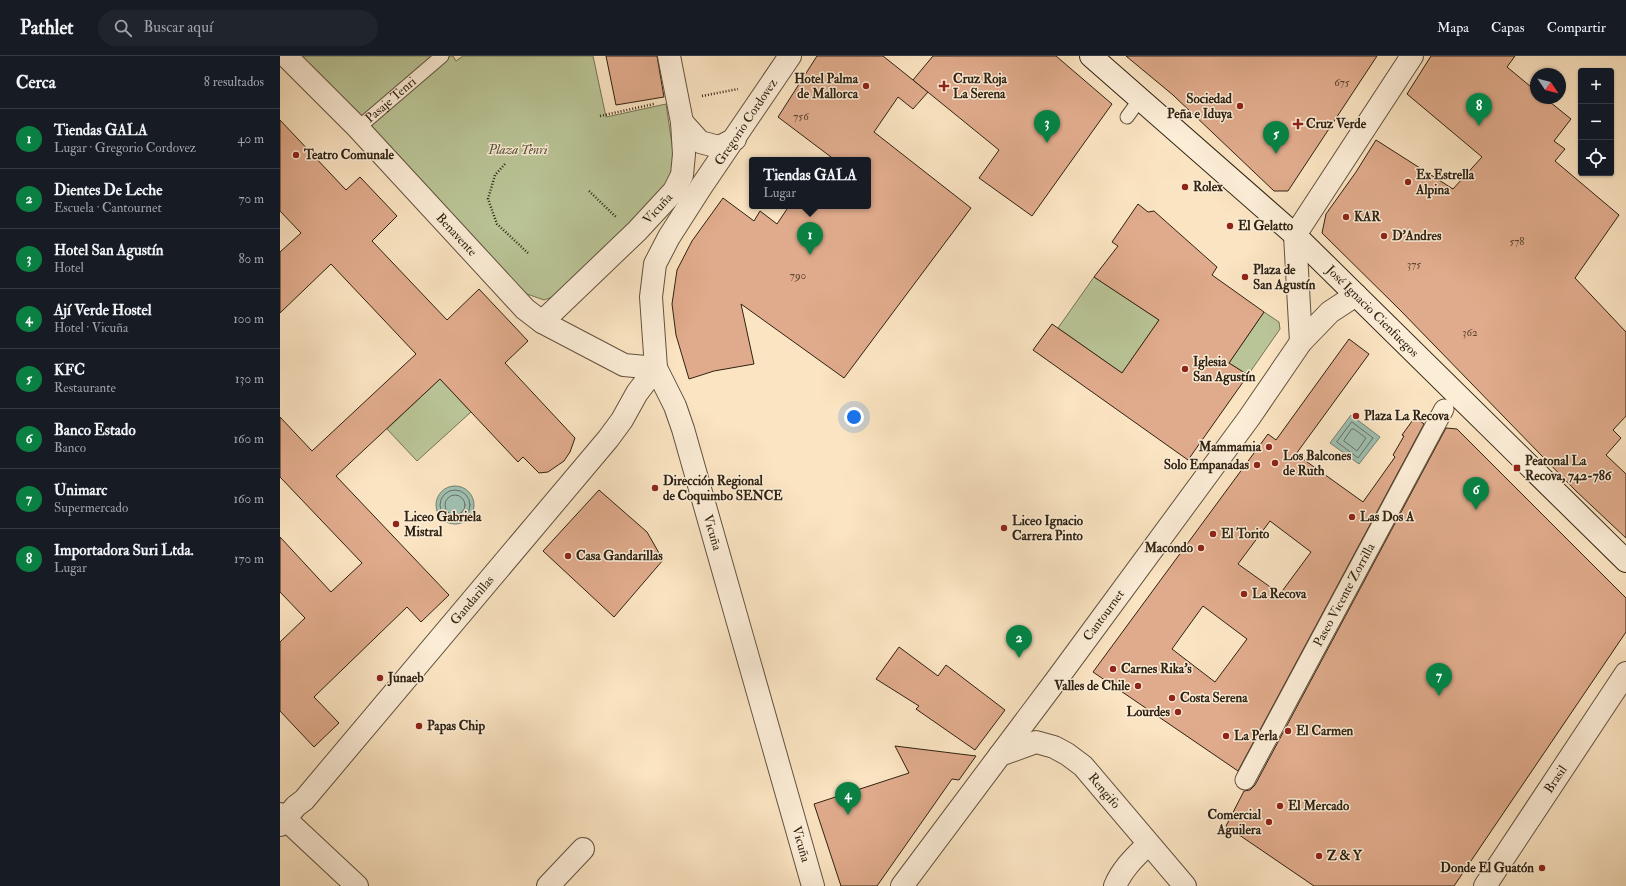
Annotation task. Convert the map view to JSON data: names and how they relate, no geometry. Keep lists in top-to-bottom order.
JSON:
{
  "streets": {
    "street": [
      "Gregorio Cordovez",
      "Vicuña",
      "Benavente",
      "José Ignacio Cienfuegos",
      "Paseo Vicente Zorrilla",
      "Gandarillas",
      "Cantournet",
      "Brasil",
      "Rengifo"
    ],
    "lane": ["Pasaje Tenri"]
  },
  "crossings": [
    ["Pasaje Tenri", "Benavente"],
    ["Gregorio Cordovez", "Vicuña"],
    ["Vicuña", "Benavente"],
    ["Vicuña", "Gandarillas"],
    ["Benavente", "Gandarillas"],
    ["José Ignacio Cienfuegos", "Cantournet"],
    ["Cantournet", "Rengifo"]
  ],
  "parks": ["Plaza Tenri"],
  "places": {
    "other": [
      "Hotel Palma de Mallorca",
      "Sociedad Peña e Iduya",
      "Teatro Comunale",
      "Ex Estrella Alpina",
      "Rolex",
      "KAR",
      "El Gelatto",
      "D'Andres",
      "Plaza de San Agustín",
      "Iglesia San Agustín",
      "Plaza La Recova",
      "Mammamia",
      "Los Balcones de Ruth",
      "Solo Empanadas",
      "Dirección Regional de Coquimbo SENCE",
      "Las Dos A",
      "Liceo Gabriela Mistral",
      "Liceo Ignacio Carrera Pinto",
      "El Torito",
      "Macondo",
      "Casa Gandarillas",
      "La Recova",
      "Carnes Rika's",
      "Junaeb",
      "Valles de Chile",
      "Costa Serena",
      "Lourdes",
      "Papas Chip",
      "El Carmen",
      "La Perla",
      "El Mercado",
      "Comercial Aguilera",
      "Z & Y",
      "Donde El Guatón"
    ],
    "health": ["Cruz Roja La Serena", "Cruz Verde"],
    "transit": ["Peatonal La Recova, 742-786"]
  },
  "house_numbers": [
    "675",
    "756",
    "578",
    "375",
    "790",
    "362"
  ],
  "north": "bottom right",
  "page": {
    "header": "Pathlet",
    "search": "Buscar aquí",
    "nav": ["Mapa", "Capas", "Compartir"],
    "heading": ["Cerca", "8 resultados"],
    "map_buttons": ["+", "−"],
    "pins": [
      "8",
      "3",
      "5",
      "1",
      "6",
      "2",
      "7",
      "4"
    ],
    "list": [
      {
        "mark": "1",
        "name": "Tiendas GALA",
        "note": "Lugar · Gregorio Cordovez",
        "value": "40 m"
      },
      {
        "mark": "2",
        "name": "Dientes De Leche",
        "note": "Escuela · Cantournet",
        "value": "70 m"
      },
      {
        "mark": "3",
        "name": "Hotel San Agustín",
        "note": "Hotel",
        "value": "80 m"
      },
      {
        "mark": "4",
        "name": "Ají Verde Hostel",
        "note": "Hotel · Vicuña",
        "value": "100 m"
      },
      {
        "mark": "5",
        "name": "KFC",
        "note": "Restaurante",
        "value": "130 m"
      },
      {
        "mark": "6",
        "name": "Banco Estado",
        "note": "Banco",
        "value": "160 m"
      },
      {
        "mark": "7",
        "name": "Unimarc",
        "note": "Supermercado",
        "value": "160 m"
      },
      {
        "mark": "8",
        "name": "Importadora Suri Ltda.",
        "note": "Lugar",
        "value": "170 m"
      }
    ],
    "popup": ["Tiendas GALA", "Lugar"]
  }
}
